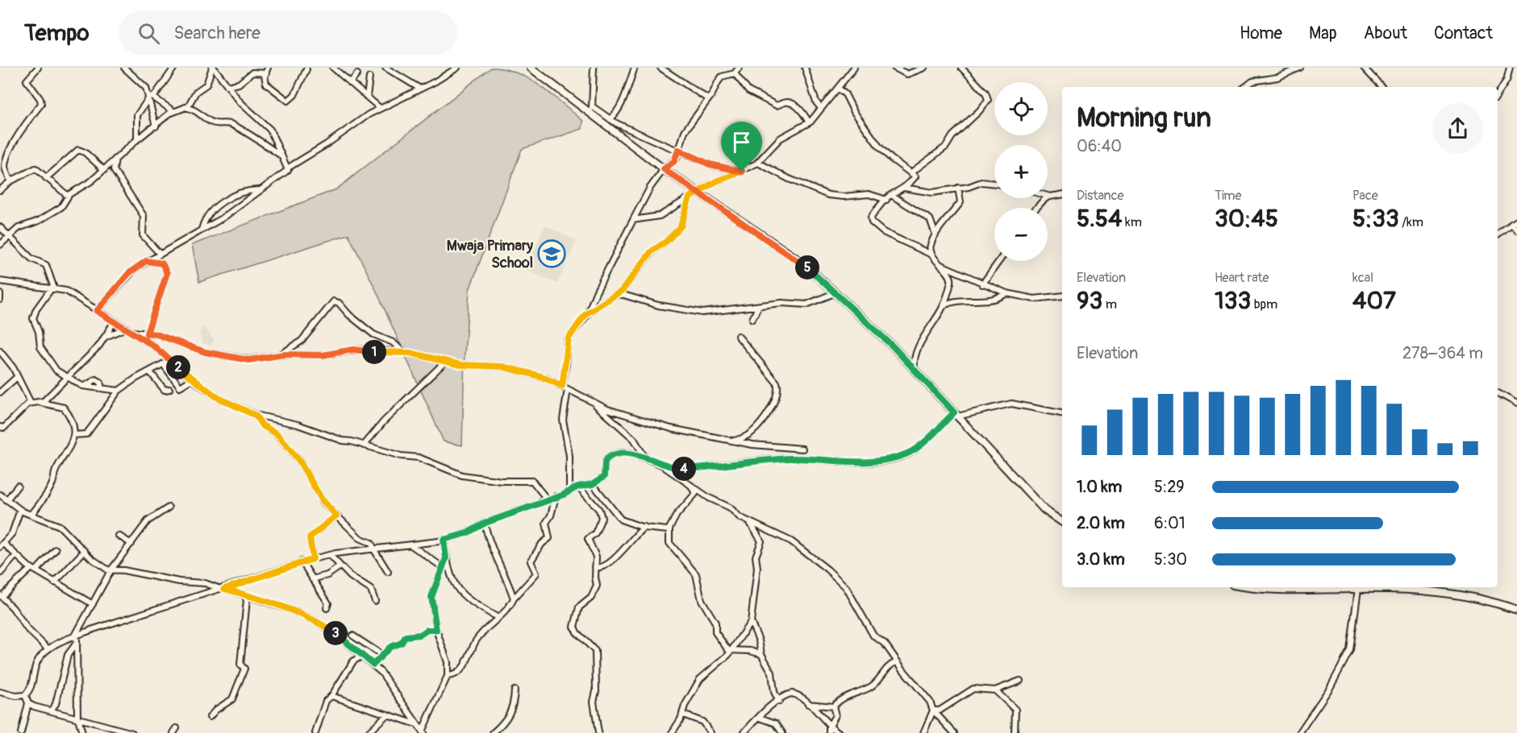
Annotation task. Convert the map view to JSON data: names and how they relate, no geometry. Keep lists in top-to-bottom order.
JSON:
{
  "places": {
    "school or university": ["Mwaja Primary School"]
  },
  "page": {
    "header": "Tempo",
    "search": "Search here",
    "nav": [
      "Home",
      "Map",
      "About",
      "Contact"
    ],
    "map_buttons": ["+", "−"],
    "heading": ["Morning run", "06:40"],
    "stats": [
      ["Distance", "5.54 km"],
      ["Time", "30:45"],
      ["Pace", "5:33 /km"],
      ["Elevation", "93 m"],
      ["Heart rate", "133 bpm"],
      ["kcal", "407"]
    ],
    "pins": [
      "5",
      "1",
      "2",
      "4",
      "3"
    ],
    "chart": ["Elevation", "278–364 m"],
    "list": [
      {
        "name": "1.0 km",
        "note": "5:29"
      },
      {
        "name": "2.0 km",
        "note": "6:01"
      },
      {
        "name": "3.0 km",
        "note": "5:30"
      }
    ]
  }
}
